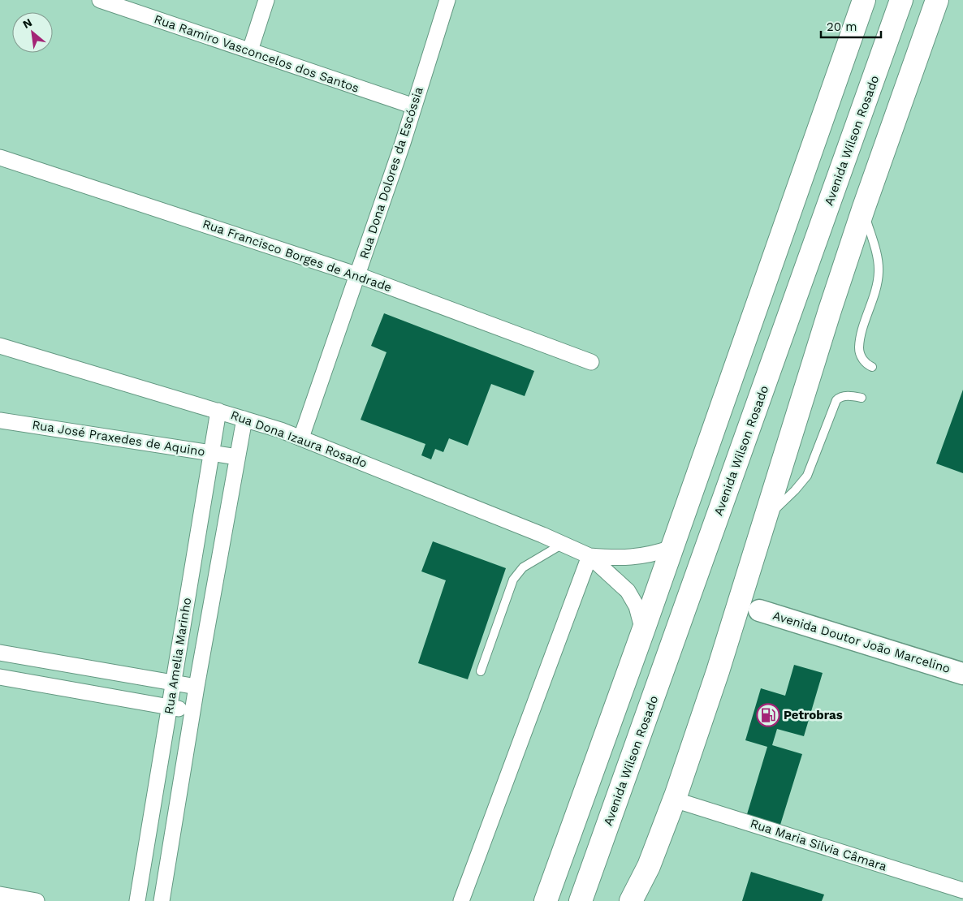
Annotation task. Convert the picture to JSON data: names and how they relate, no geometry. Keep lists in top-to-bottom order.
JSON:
{
  "streets": {
    "highway": ["Avenida Wilson Rosado"],
    "street": [
      "Rua Ramiro Vasconcelos dos Santos",
      "Rua Dona Dolores da Escóssia",
      "Rua Francisco Borges de Andrade",
      "Rua José Praxedes de Aquino",
      "Rua Dona Izaura Rosado",
      "Avenida Doutor João Marcelino",
      "Rua Amelia Marinho",
      "Rua Maria Silvia Câmara"
    ]
  },
  "crossings": [
    ["Rua Ramiro Vasconcelos dos Santos", "Rua Dona Dolores da Escóssia"],
    ["Rua Dona Dolores da Escóssia", "Rua Francisco Borges de Andrade"],
    ["Rua Dona Dolores da Escóssia", "Rua Dona Izaura Rosado"],
    ["Rua José Praxedes de Aquino", "Rua Amelia Marinho"],
    ["Rua Dona Izaura Rosado", "Rua Amelia Marinho"]
  ],
  "places": {
    "fuel station": ["Petrobras"]
  },
  "scale_bar": "20 m",
  "north": "top left"
}
